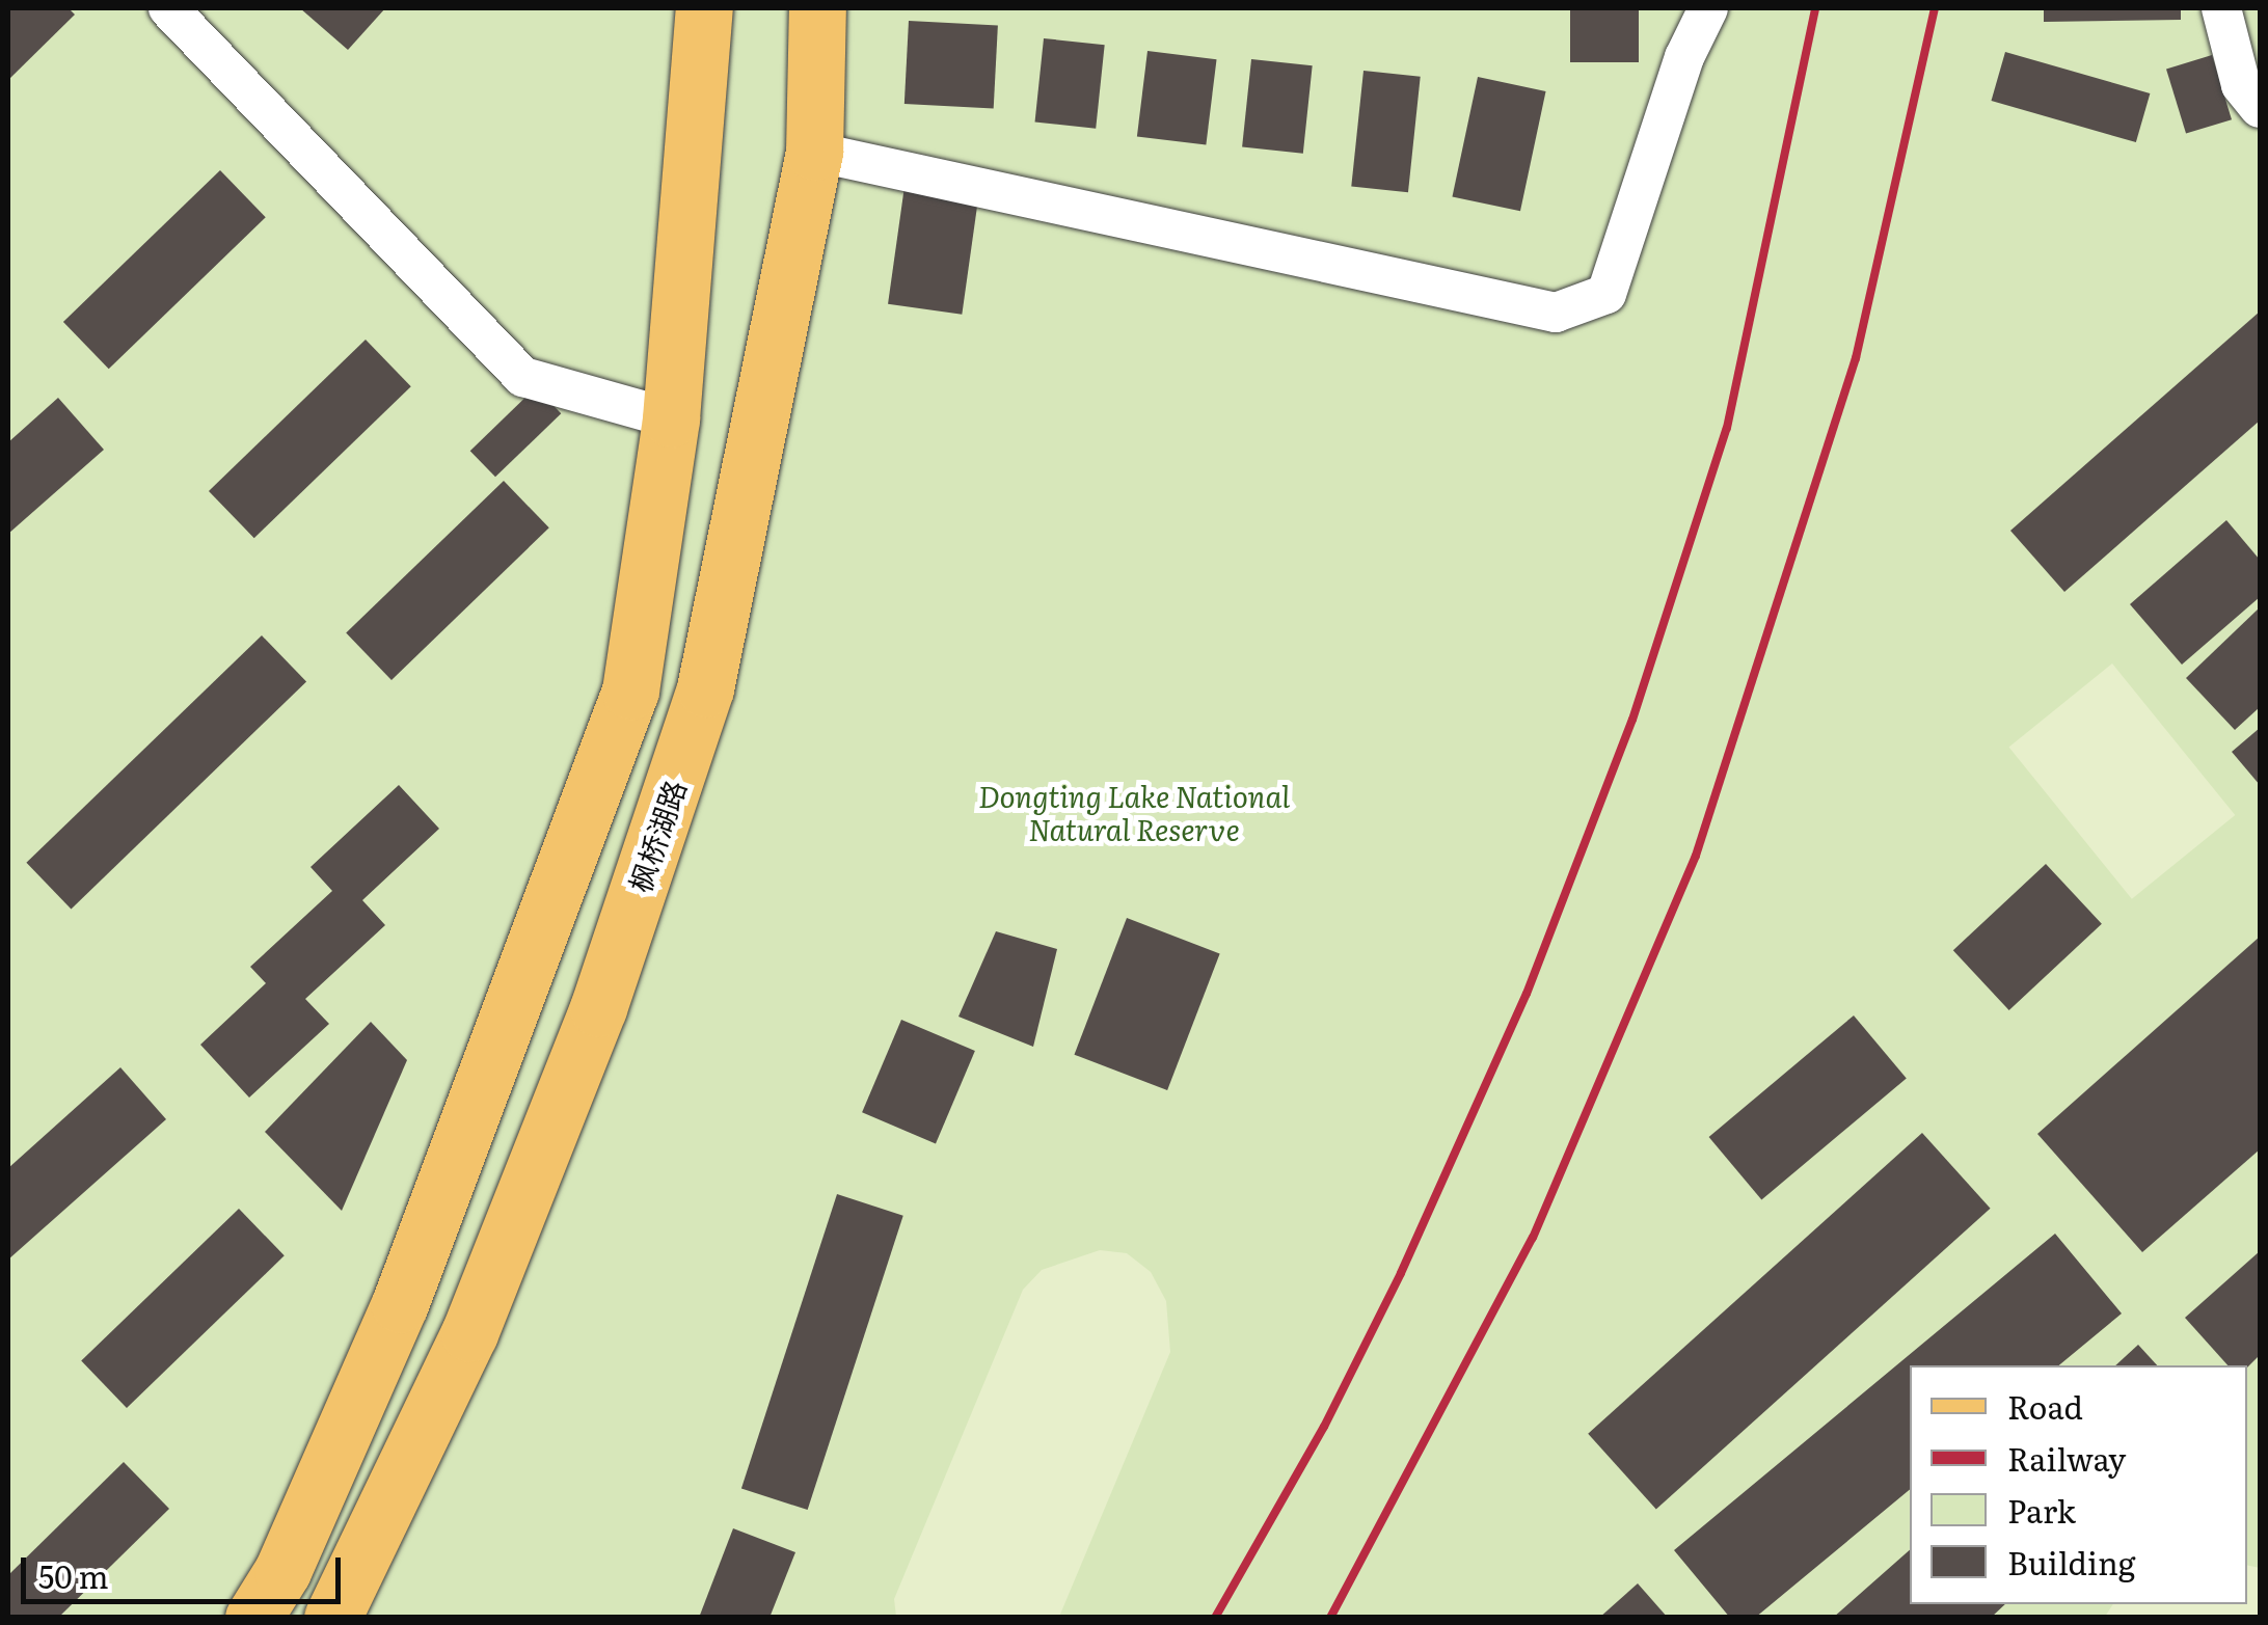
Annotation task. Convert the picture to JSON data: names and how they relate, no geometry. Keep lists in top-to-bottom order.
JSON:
{
  "streets": {
    "main road": ["枫桥湖路"]
  },
  "parks": ["Dongting Lake National Natural Reserve"],
  "legend": [
    "Road",
    "Railway",
    "Park",
    "Building"
  ],
  "scale_bar": "50 m"
}
